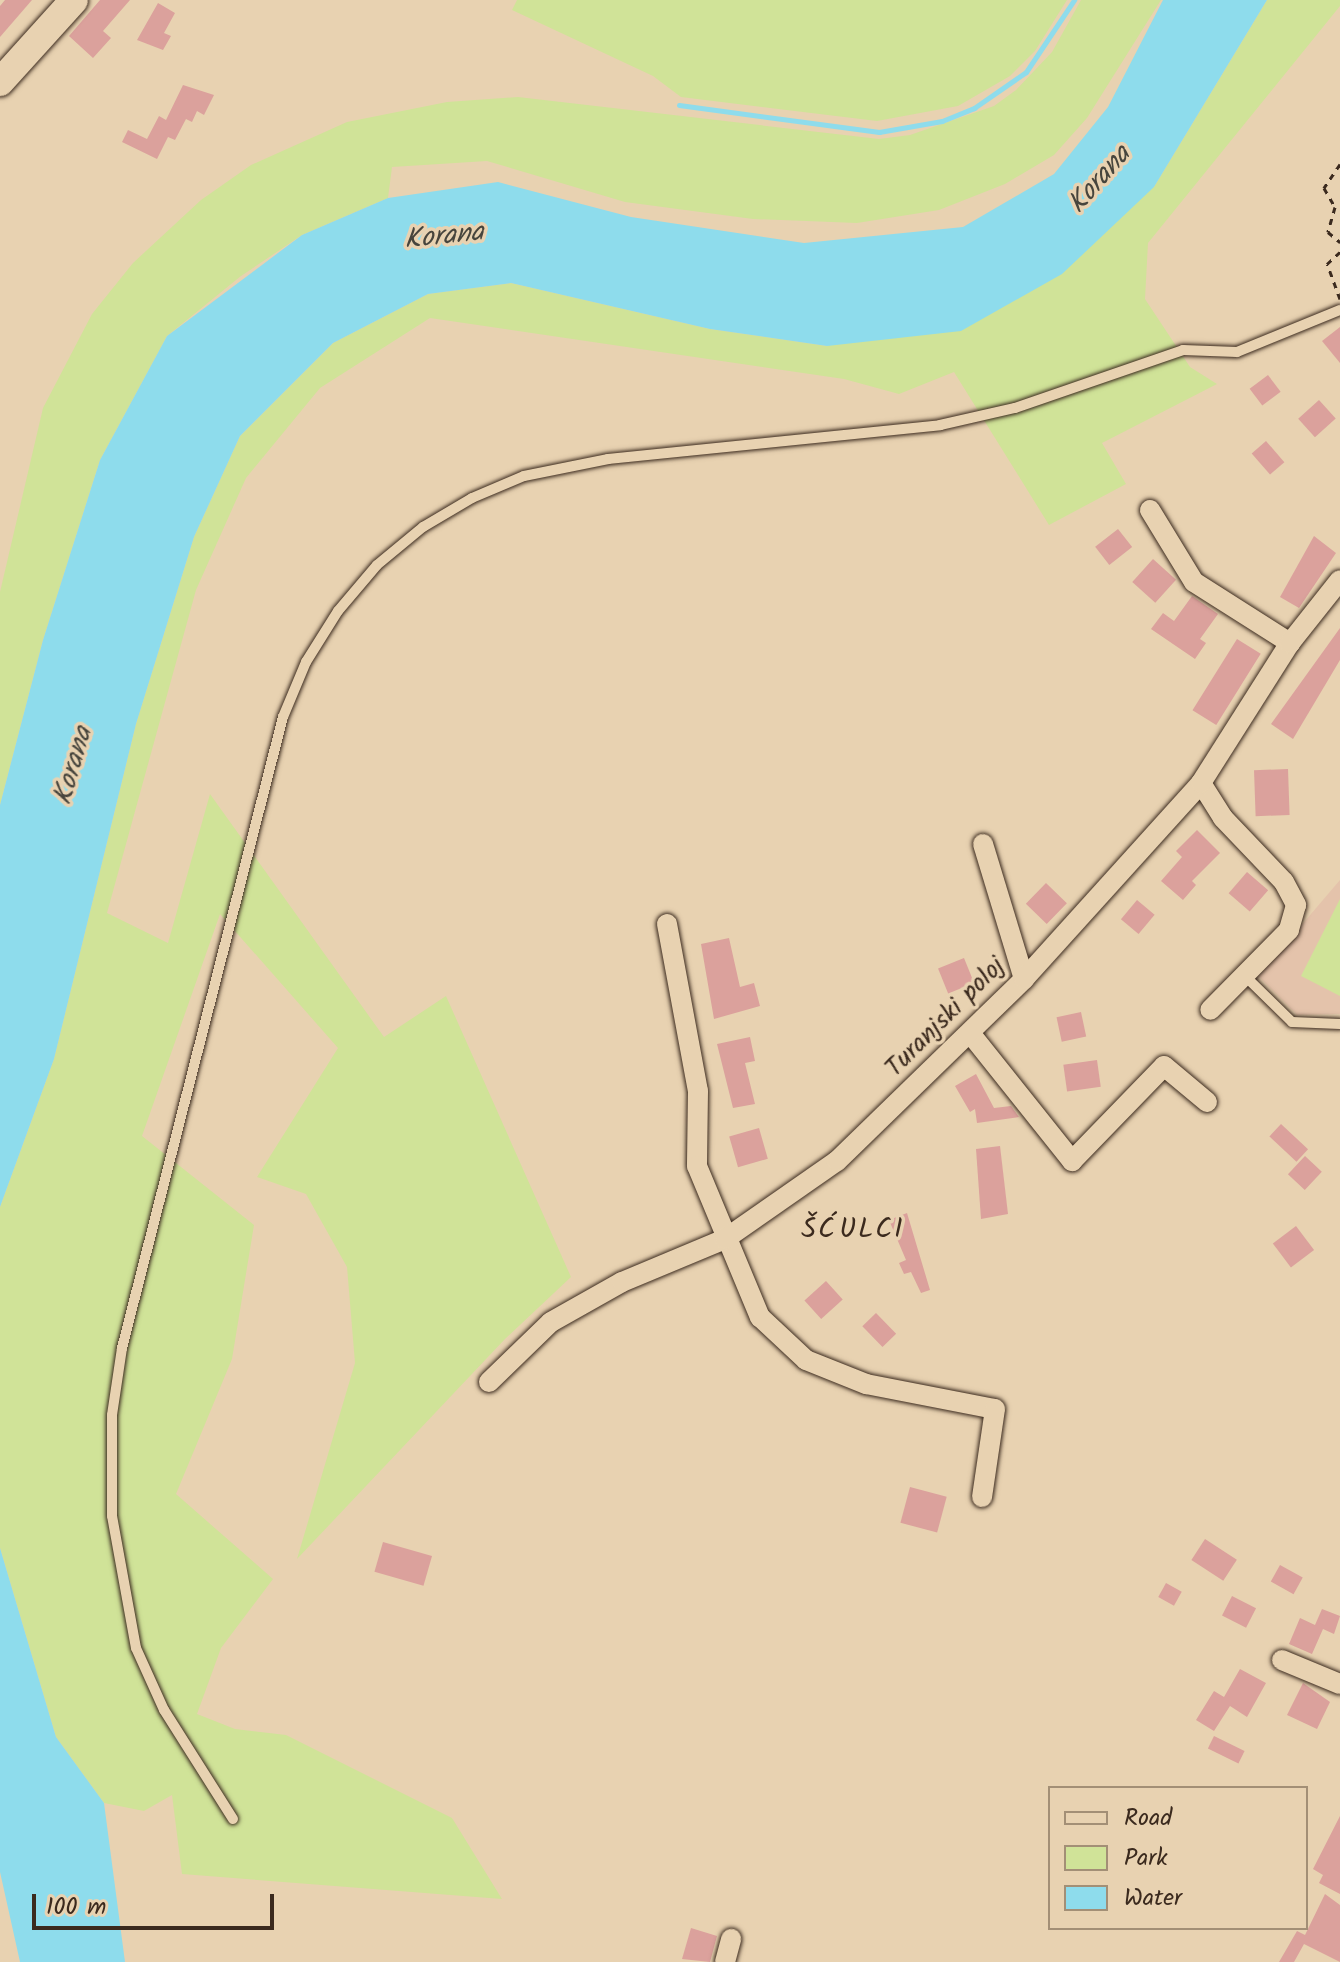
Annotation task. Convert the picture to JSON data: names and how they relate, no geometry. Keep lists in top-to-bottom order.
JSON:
{
  "streets": {
    "street": ["Turanjski poloj"]
  },
  "districts": ["ŠĆULCI"],
  "water": ["Korana"],
  "legend": ["Road", "Park", "Water"],
  "scale_bar": "100 m"
}
